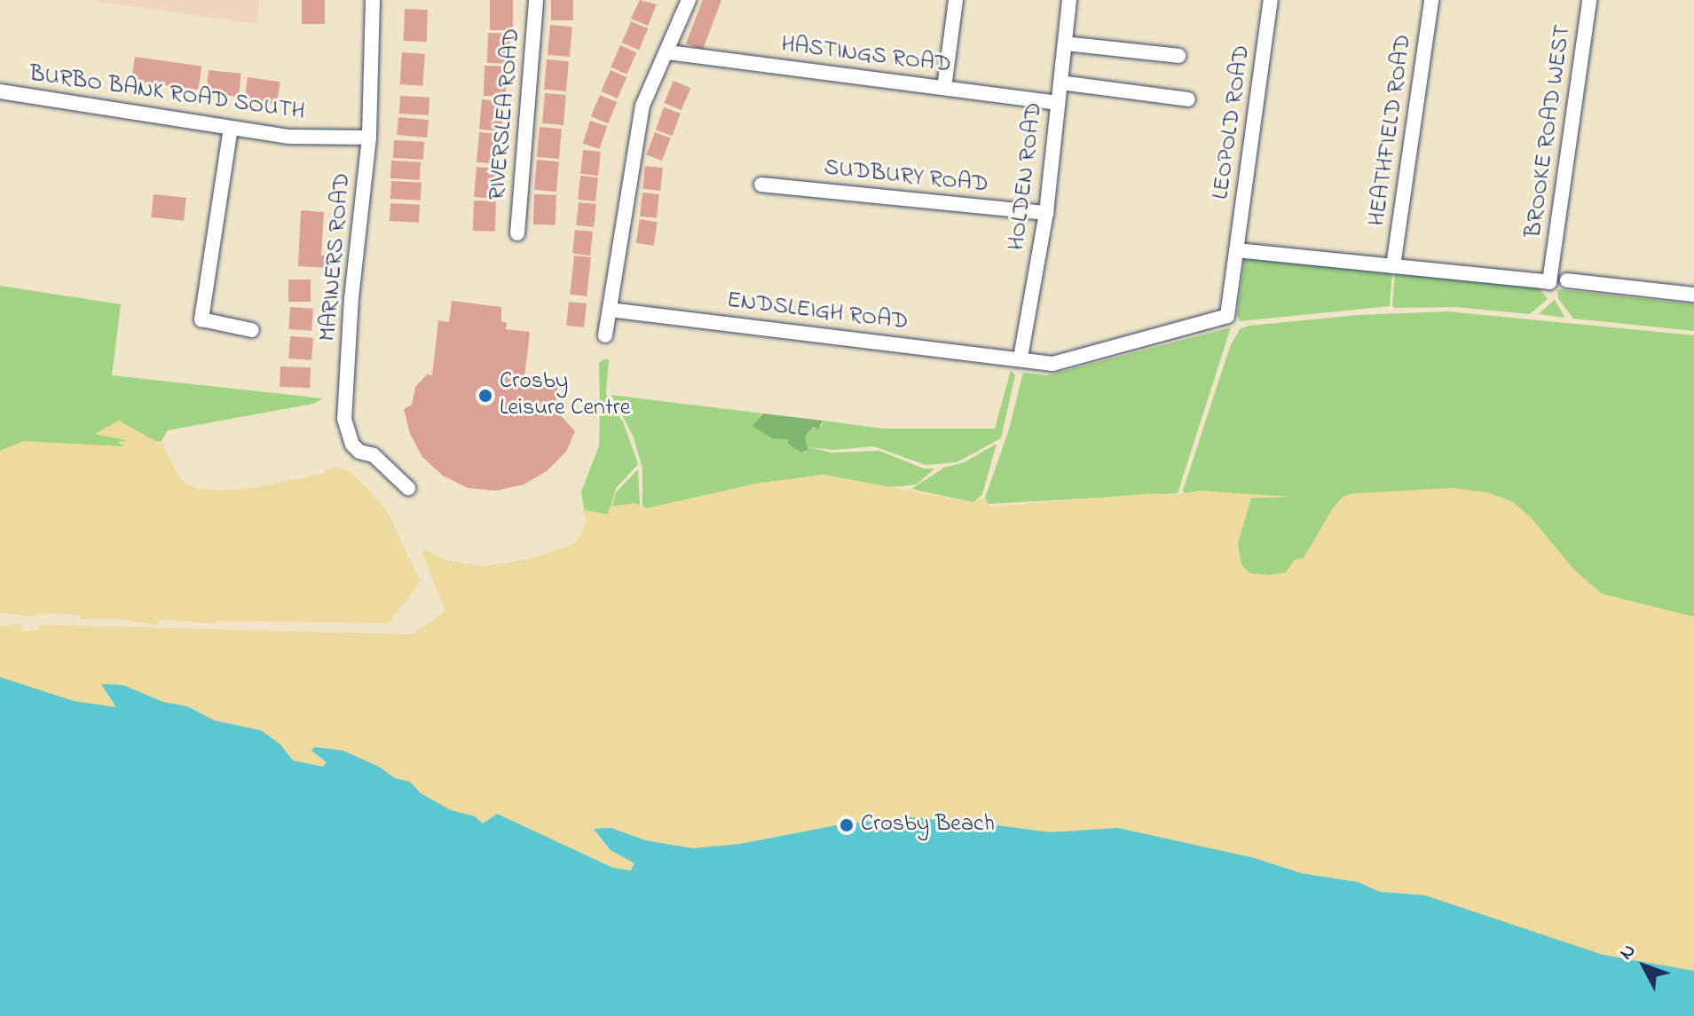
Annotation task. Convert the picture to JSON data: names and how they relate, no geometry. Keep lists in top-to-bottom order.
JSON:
{
  "streets": {
    "street": [
      "HASTINGS ROAD",
      "BURBO BANK ROAD SOUTH",
      "RIVERSLEA ROAD",
      "LEOPOLD ROAD",
      "HEATHFIELD ROAD",
      "BROOKE ROAD WEST",
      "HOLDEN ROAD",
      "SUDBURY ROAD",
      "MARINERS ROAD",
      "ENDSLEIGH ROAD"
    ]
  },
  "crossings": [
    ["HASTINGS ROAD", "HOLDEN ROAD"],
    ["BURBO BANK ROAD SOUTH", "MARINERS ROAD"],
    ["LEOPOLD ROAD", "ENDSLEIGH ROAD"],
    ["HEATHFIELD ROAD", "BROOKE ROAD WEST"],
    ["HOLDEN ROAD", "SUDBURY ROAD"],
    ["HOLDEN ROAD", "ENDSLEIGH ROAD"]
  ],
  "places": ["Crosby Leisure Centre", "Crosby Beach"],
  "north": "top left"
}
